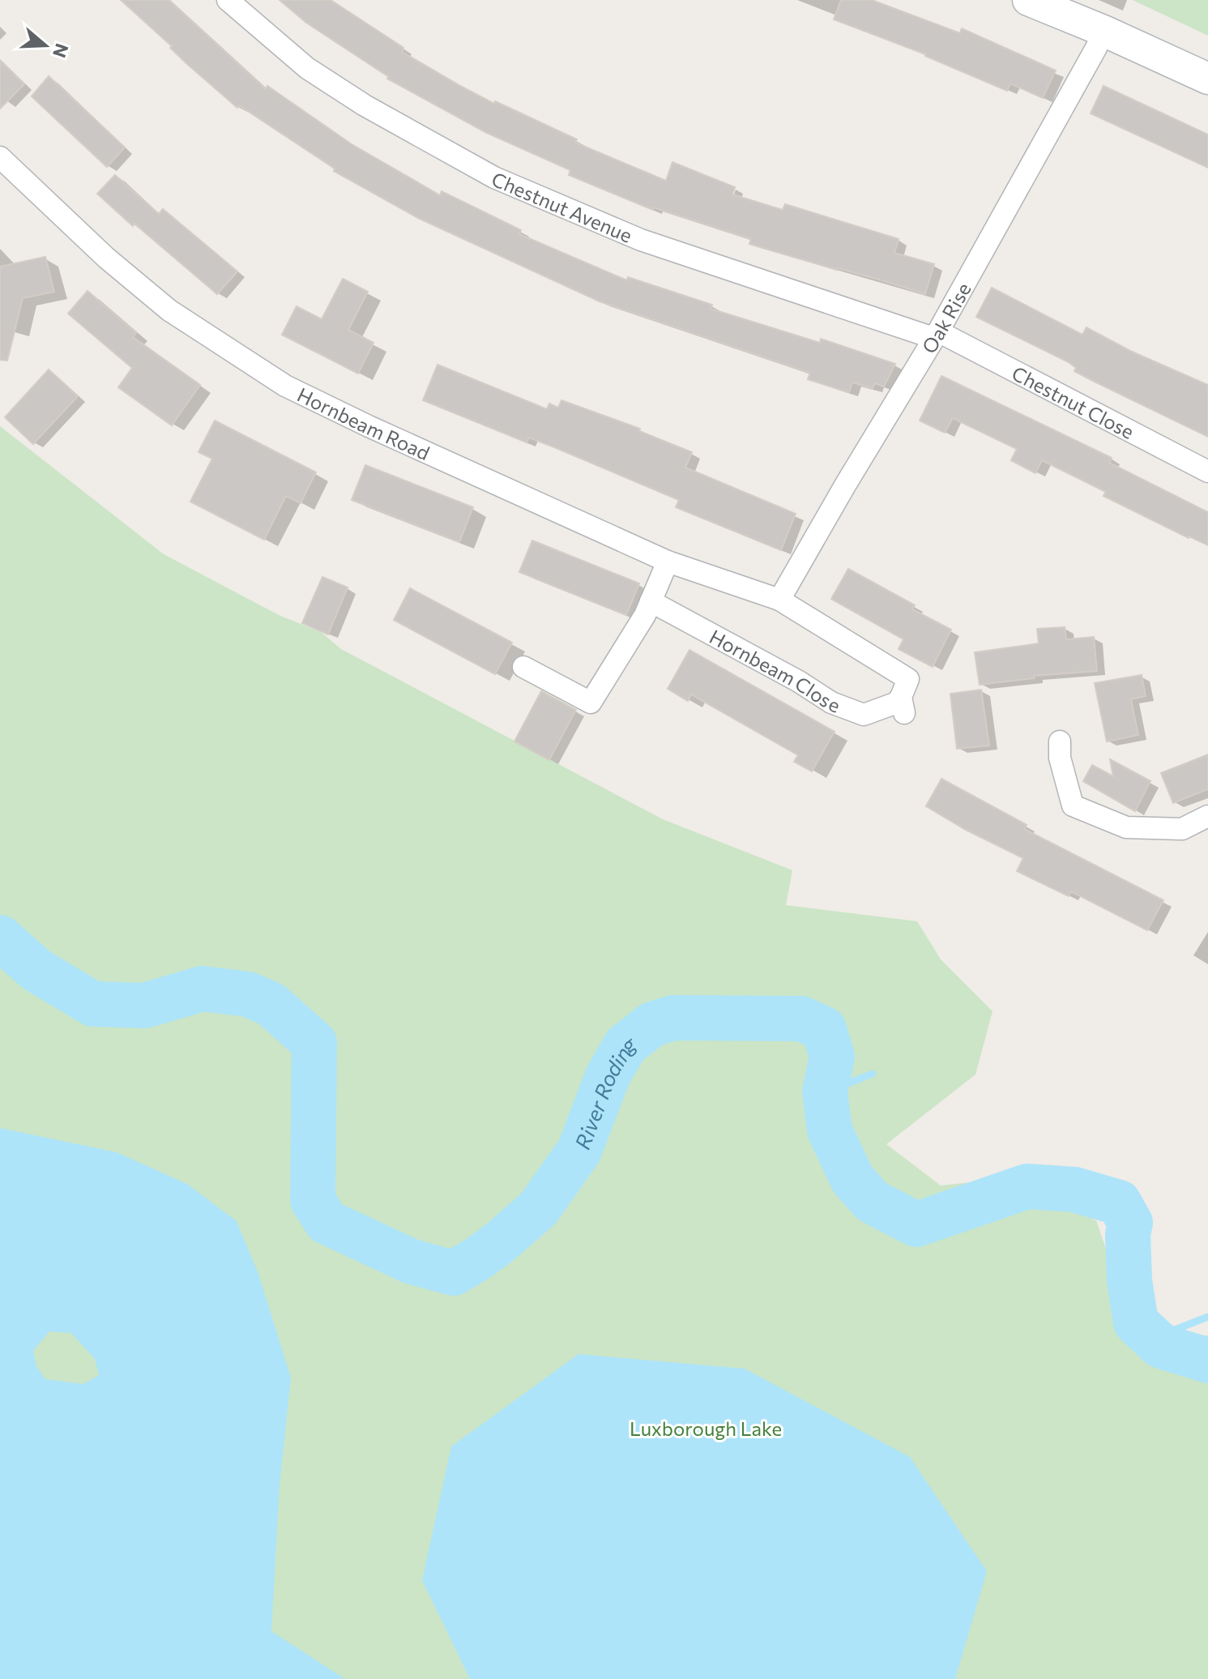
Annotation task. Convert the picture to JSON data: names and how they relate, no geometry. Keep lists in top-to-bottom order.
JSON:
{
  "streets": {
    "street": [
      "Chestnut Avenue",
      "Oak Rise",
      "Chestnut Close",
      "Hornbeam Road",
      "Hornbeam Close"
    ]
  },
  "crossings": [
    ["Chestnut Avenue", "Oak Rise"],
    ["Chestnut Avenue", "Chestnut Close"],
    ["Oak Rise", "Chestnut Close"],
    ["Oak Rise", "Hornbeam Road"],
    ["Oak Rise", "Hornbeam Close"],
    ["Hornbeam Road", "Hornbeam Close"]
  ],
  "water": ["River Roding"],
  "parks": ["Luxborough Lake"],
  "north": "right"
}
